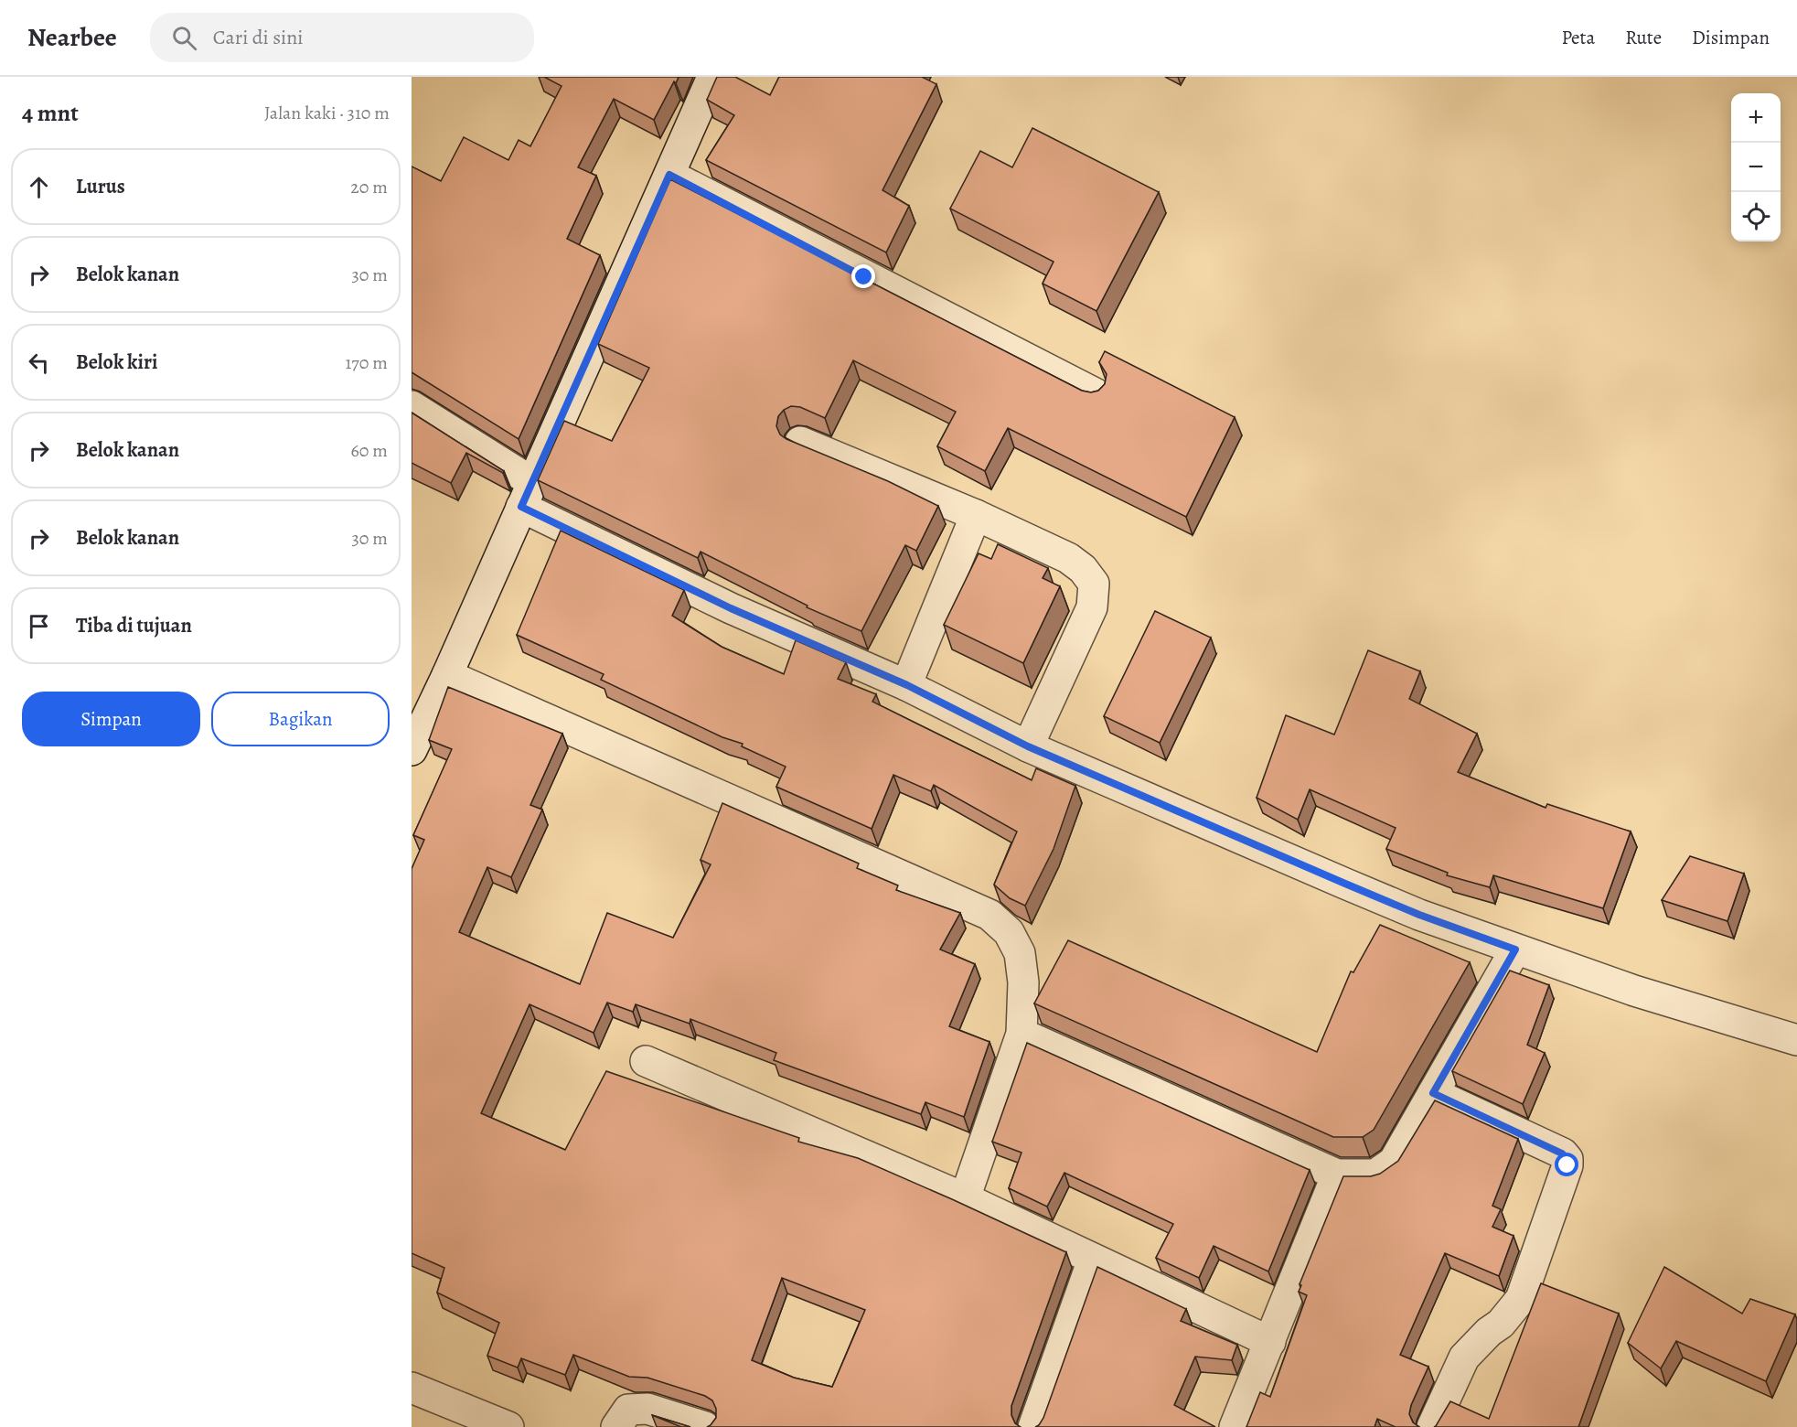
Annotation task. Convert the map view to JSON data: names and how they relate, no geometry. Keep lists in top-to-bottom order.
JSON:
{
  "page": {
    "header": "Nearbee",
    "search": "Cari di sini",
    "nav": ["Peta", "Rute", "Disimpan"],
    "heading": ["4 mnt", "Jalan kaki · 310 m"],
    "map_buttons": ["+", "−"],
    "list": [
      ["Lurus", "20 m"],
      ["Belok kanan", "30 m"],
      ["Belok kiri", "170 m"],
      ["Belok kanan", "60 m"],
      ["Belok kanan", "30 m"],
      "Tiba di tujuan"
    ],
    "buttons": ["Simpan", "Bagikan"]
  }
}
